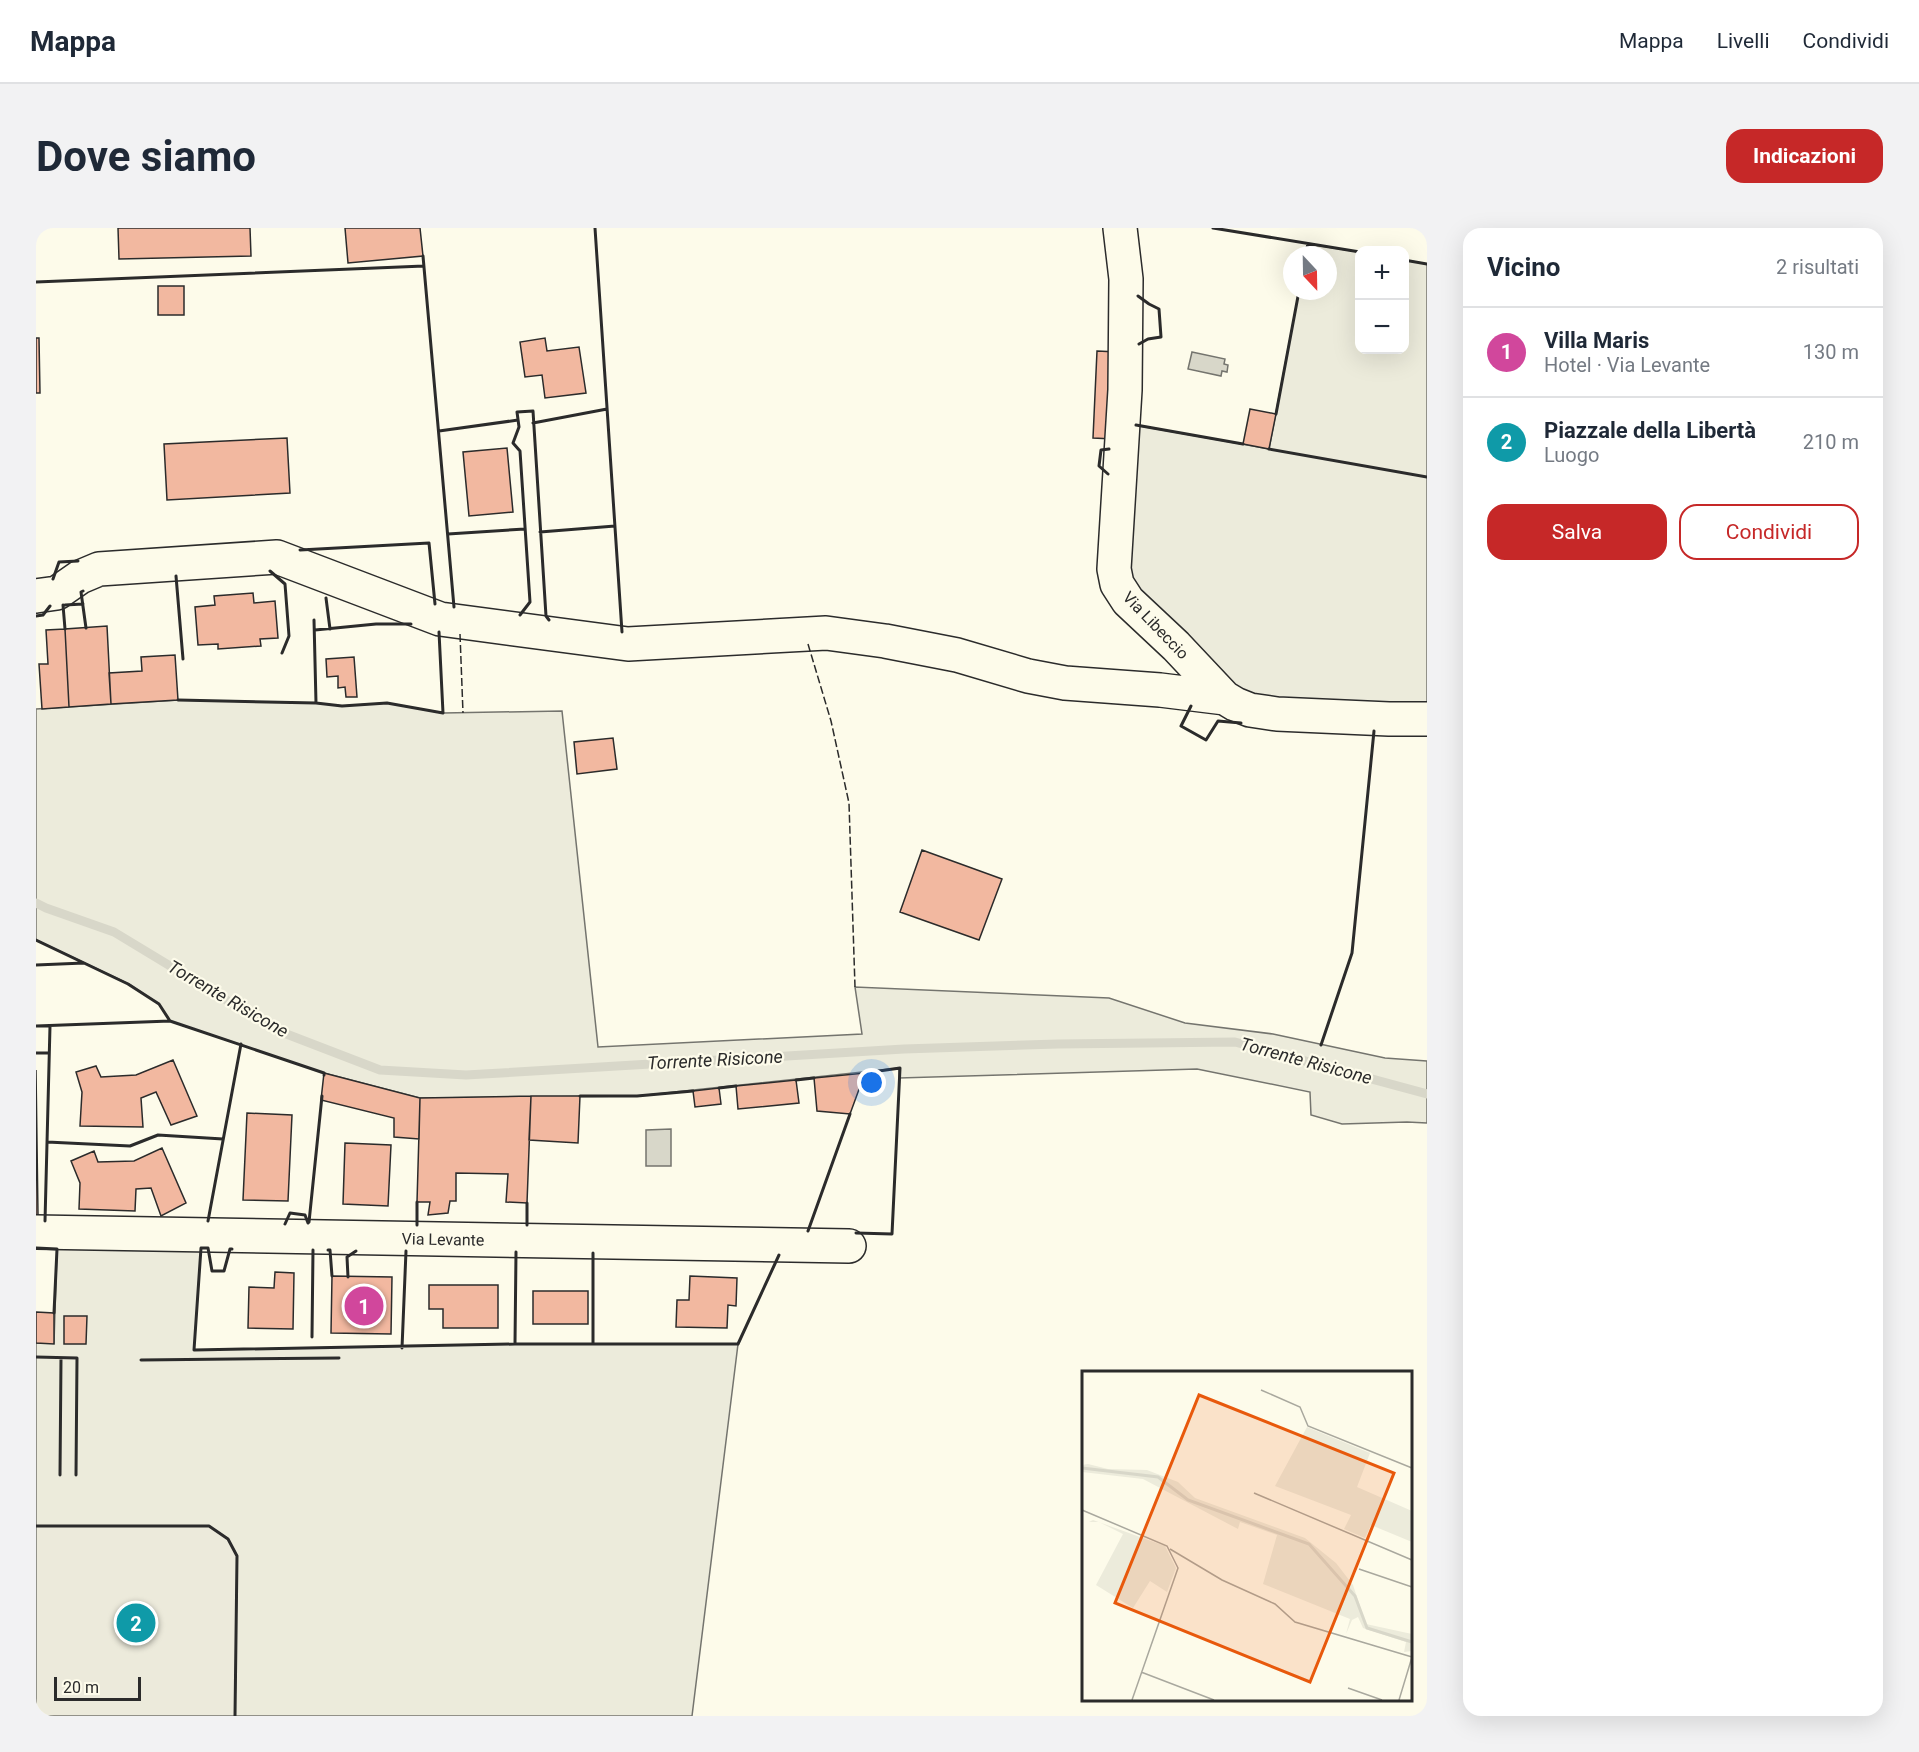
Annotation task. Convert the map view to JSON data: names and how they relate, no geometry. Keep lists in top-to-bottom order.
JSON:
{
  "streets": {
    "street": ["Via Libeccio", "Via Levante"]
  },
  "water": ["Torrente Risicone"],
  "scale_bar": "20 m",
  "north": "bottom",
  "page": {
    "header": "Mappa",
    "nav": ["Mappa", "Livelli", "Condividi"],
    "buttons": [
      "Indicazioni",
      ["Salva", "Condividi"]
    ],
    "title": "Dove siamo",
    "heading": ["Vicino", "2 risultati"],
    "map_buttons": ["+", "−"],
    "list": [
      {
        "mark": "1",
        "name": "Villa Maris",
        "note": "Hotel · Via Levante",
        "value": "130 m"
      },
      {
        "mark": "2",
        "name": "Piazzale della Libertà",
        "note": "Luogo",
        "value": "210 m"
      }
    ],
    "pins": ["1", "2"],
    "scale": "20 m"
  }
}
